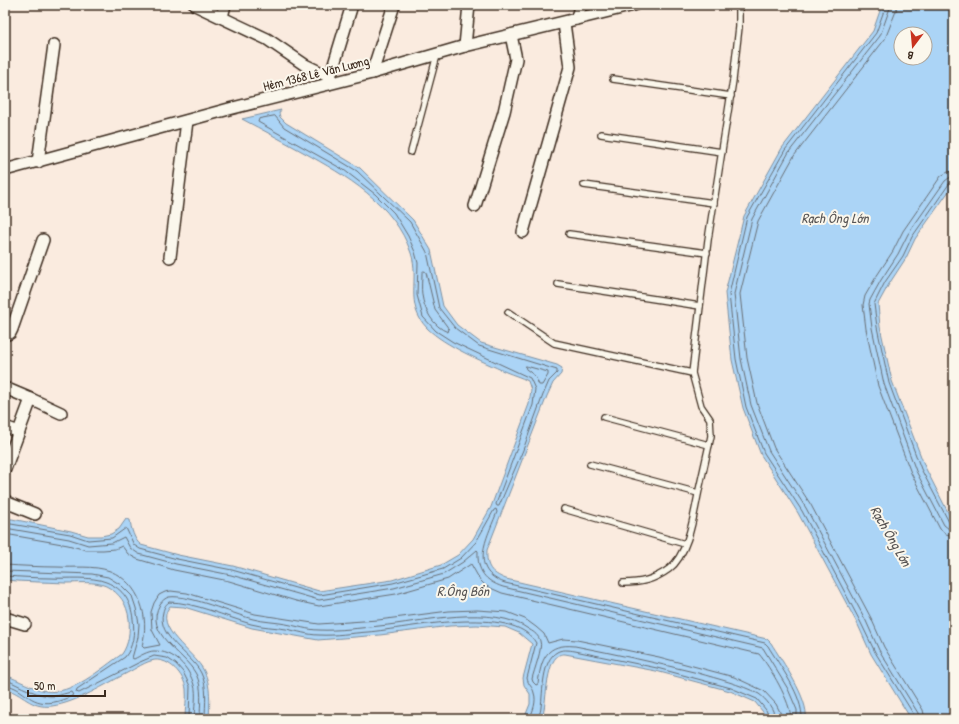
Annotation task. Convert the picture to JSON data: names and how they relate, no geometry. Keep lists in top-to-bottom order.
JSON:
{
  "streets": {
    "street": ["Hẻm 1368 Lê Văn Lương"]
  },
  "water": ["Rạch Ông Lớn", "R.Ông Bổn"],
  "scale_bar": "50 m",
  "north": "bottom"
}
